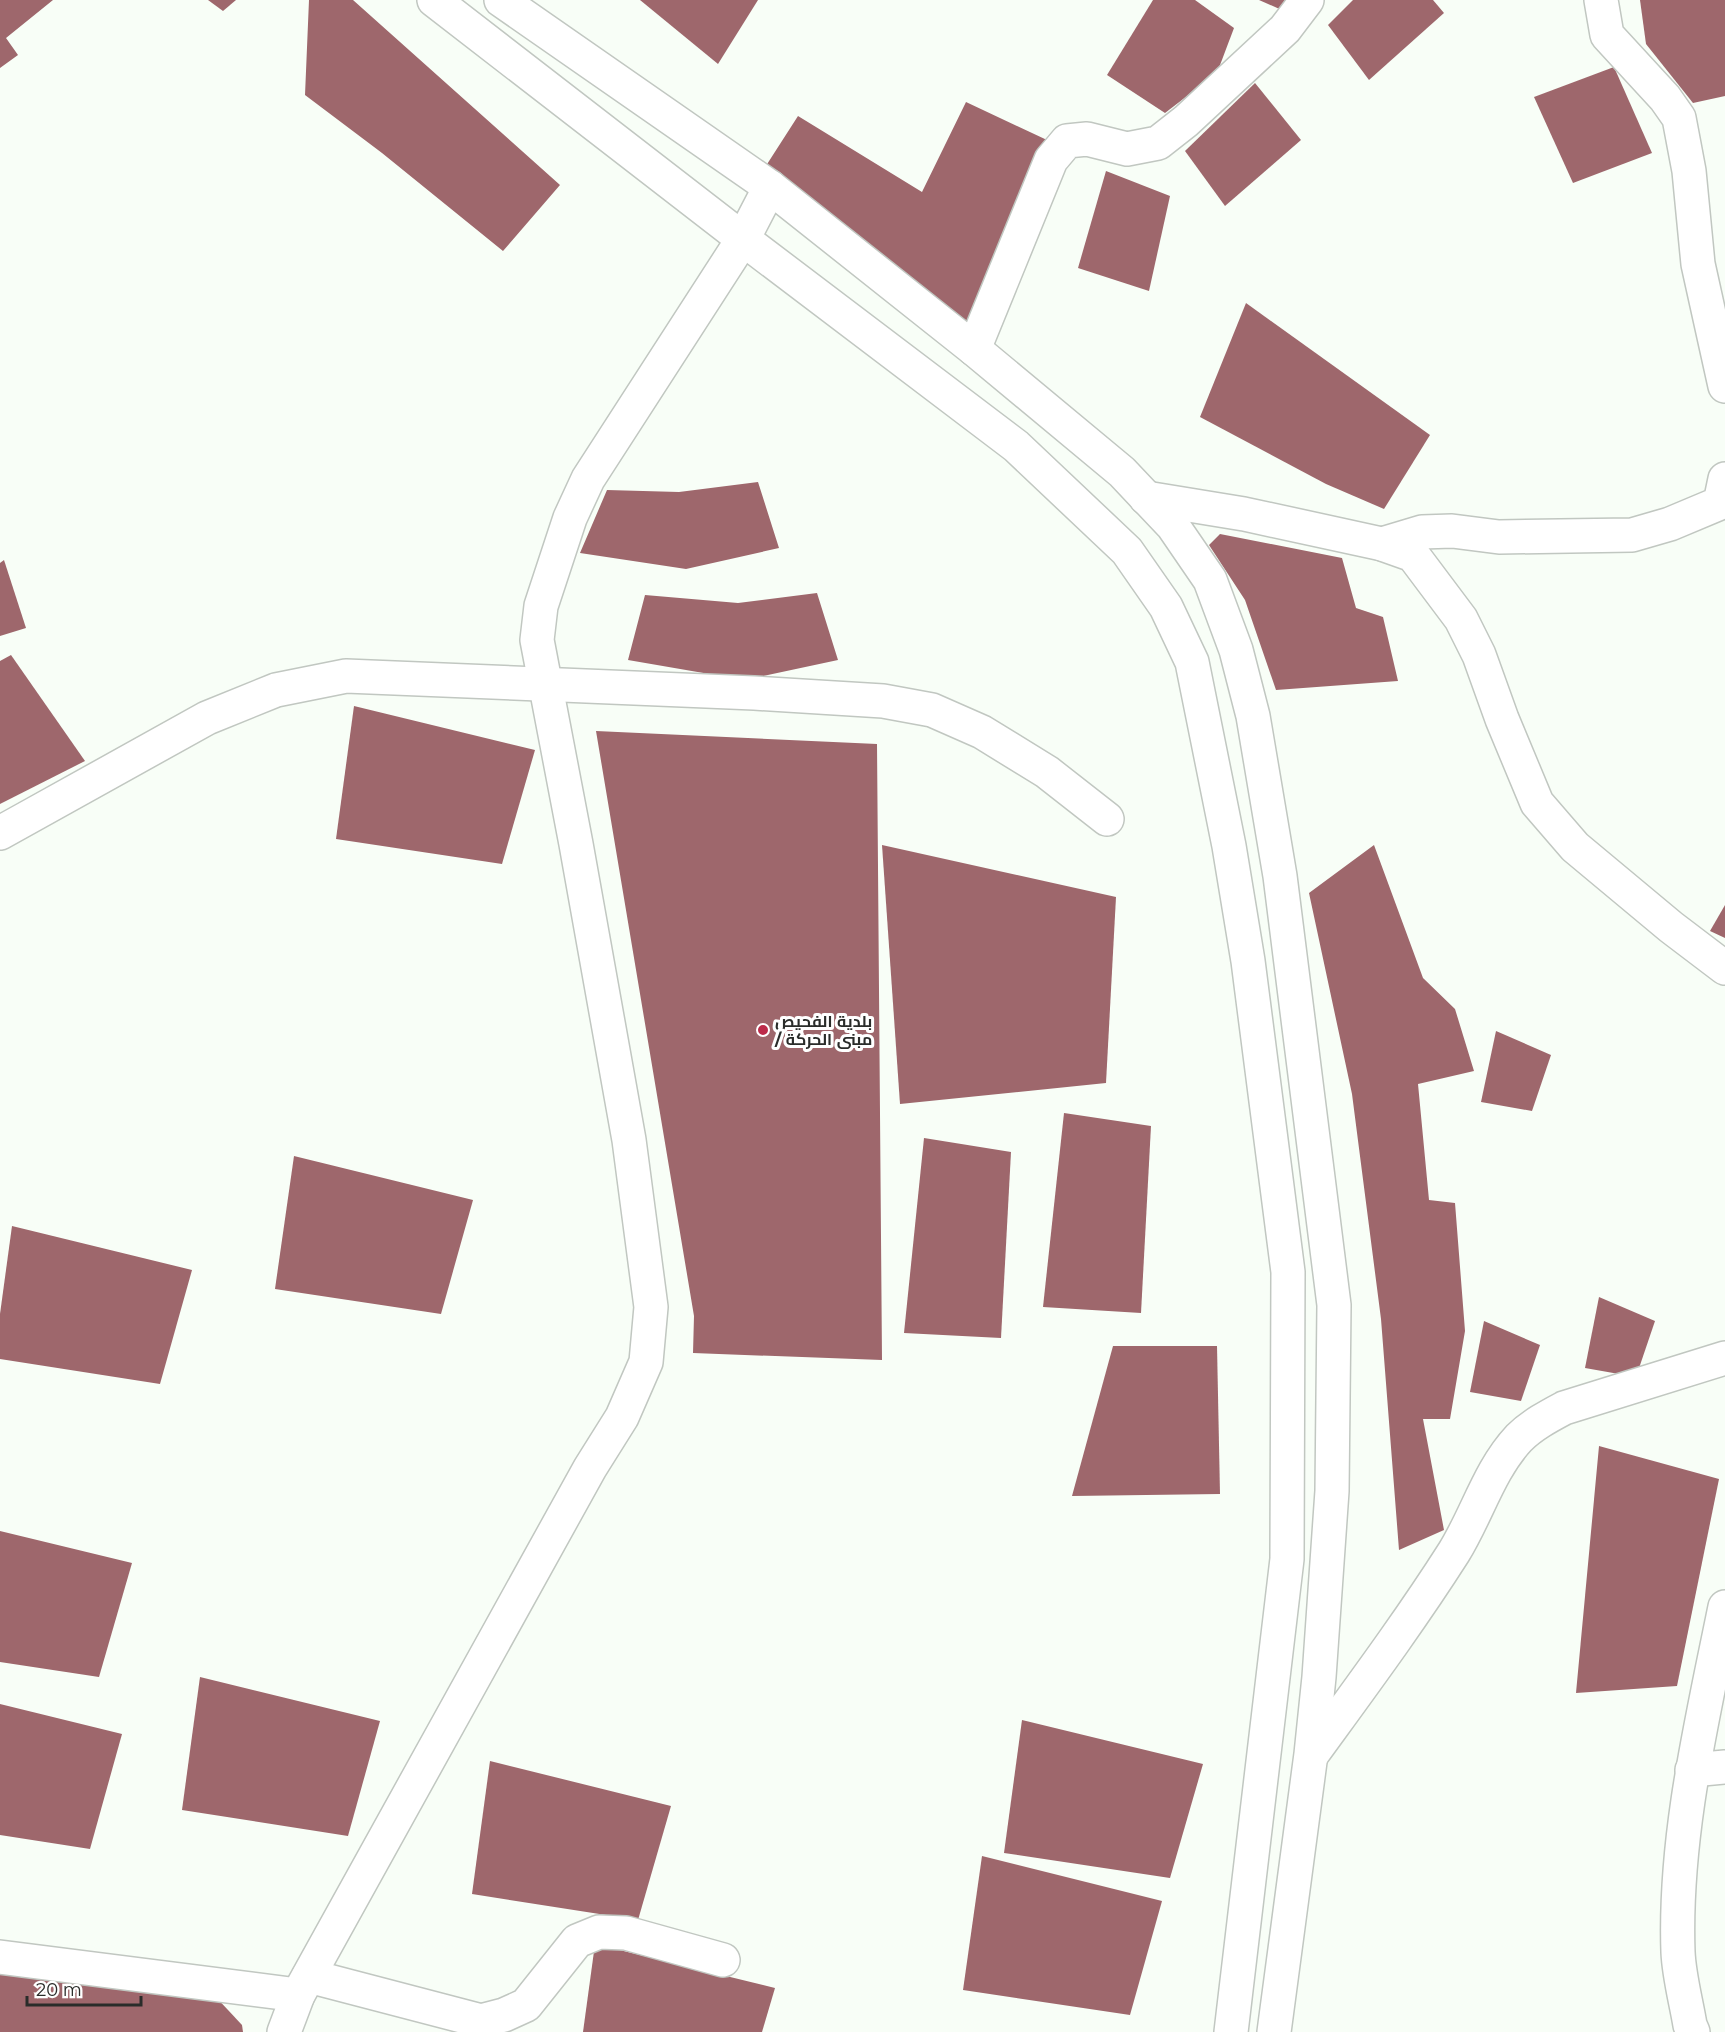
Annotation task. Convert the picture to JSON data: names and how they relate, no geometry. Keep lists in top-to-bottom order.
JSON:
{
  "places": ["بلدية الفحيص / مبنى الحركة"],
  "scale_bar": "20 m"
}
